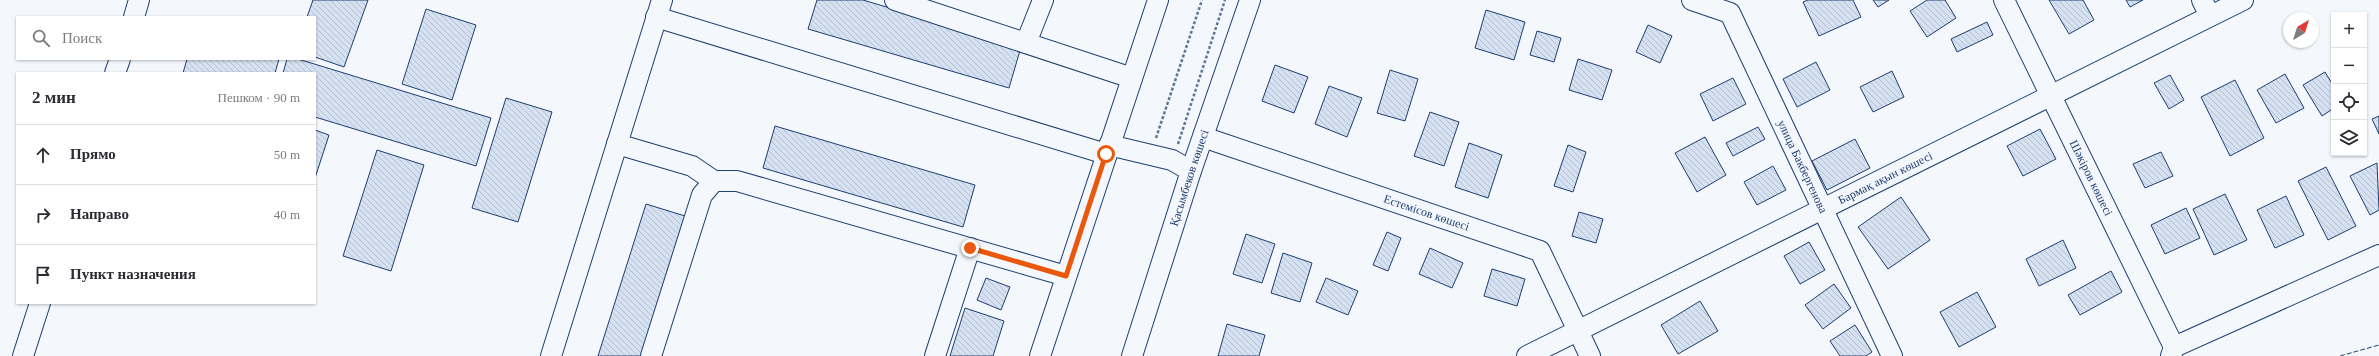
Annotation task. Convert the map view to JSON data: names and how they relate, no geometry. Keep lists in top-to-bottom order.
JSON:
{
  "streets": {
    "street": [
      "улица Бакбергенова",
      "Бармақ ақын көшесі",
      "Қасымбеков көшесі",
      "Шәкіров көшесі",
      "Естемісов көшесі"
    ]
  },
  "crossings": [
    ["улица Бакбергенова", "Бармақ ақын көшесі"],
    ["Бармақ ақын көшесі", "Шәкіров көшесі"],
    ["Бармақ ақын көшесі", "Естемісов көшесі"],
    ["Қасымбеков көшесі", "Естемісов көшесі"]
  ],
  "north": "top right",
  "page": {
    "map_buttons": ["+", "−"],
    "search": "Поиск",
    "heading": ["2 мин", "Пешком · 90 m"],
    "list": [
      ["Прямо", "50 m"],
      ["Направо", "40 m"],
      "Пункт назначения"
    ]
  }
}
